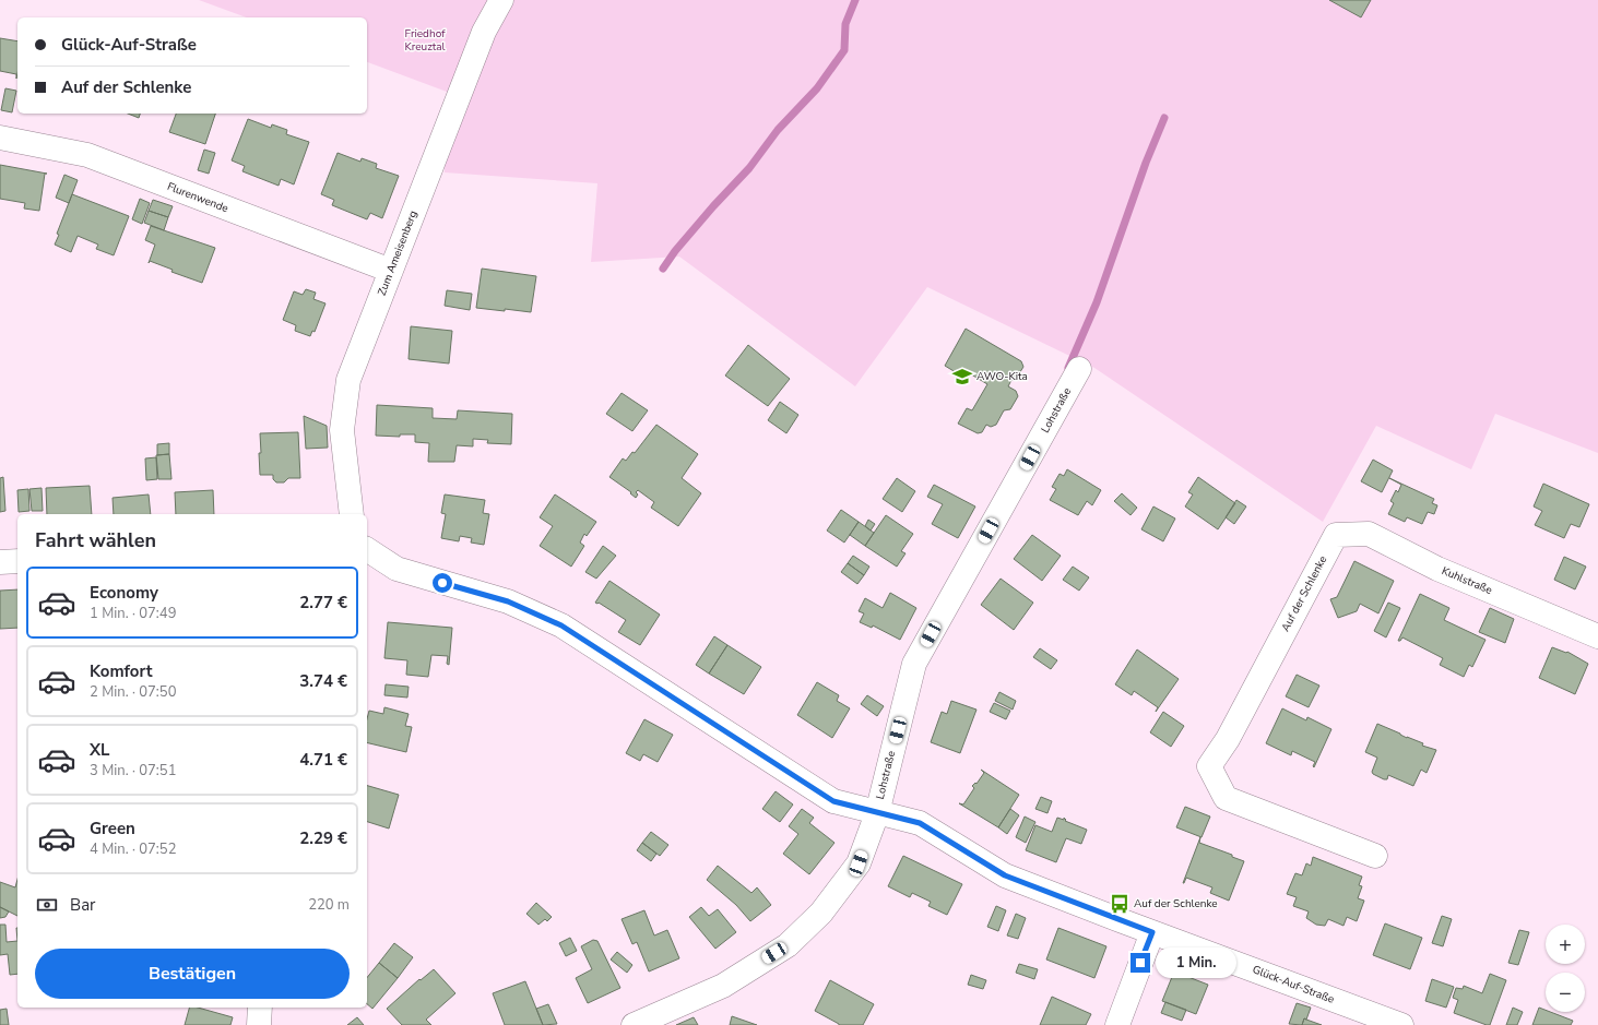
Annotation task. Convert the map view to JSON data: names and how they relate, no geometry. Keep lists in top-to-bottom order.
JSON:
{
  "streets": {
    "street": [
      "Flurenwende",
      "Zum Ameisenberg",
      "Lohstraße",
      "Kuhlstraße",
      "Auf der Schlenke",
      "Glück-Auf-Straße"
    ]
  },
  "crossings": [
    ["Flurenwende", "Zum Ameisenberg"],
    ["Lohstraße", "Glück-Auf-Straße"],
    ["Kuhlstraße", "Auf der Schlenke"]
  ],
  "parks": ["Friedhof Kreuztal"],
  "places": {
    "school or university": ["AWO-Kita"],
    "bus stop": ["Auf der Schlenke"]
  },
  "page": {
    "banner": ["Glück-Auf-Straße", "Auf der Schlenke"],
    "heading": "Fahrt wählen",
    "list": [
      {
        "name": "Economy",
        "note": "1 Min. · 07:49",
        "value": "2.77 €"
      },
      {
        "name": "Komfort",
        "note": "2 Min. · 07:50",
        "value": "3.74 €"
      },
      {
        "name": "XL",
        "note": "3 Min. · 07:51",
        "value": "4.71 €"
      },
      {
        "name": "Green",
        "note": "4 Min. · 07:52",
        "value": "2.29 €"
      }
    ],
    "pay": ["Bar", "220 m"],
    "map_buttons": ["+", "−"],
    "buttons": "Bestätigen",
    "bubble": "1 Min."
  }
}
